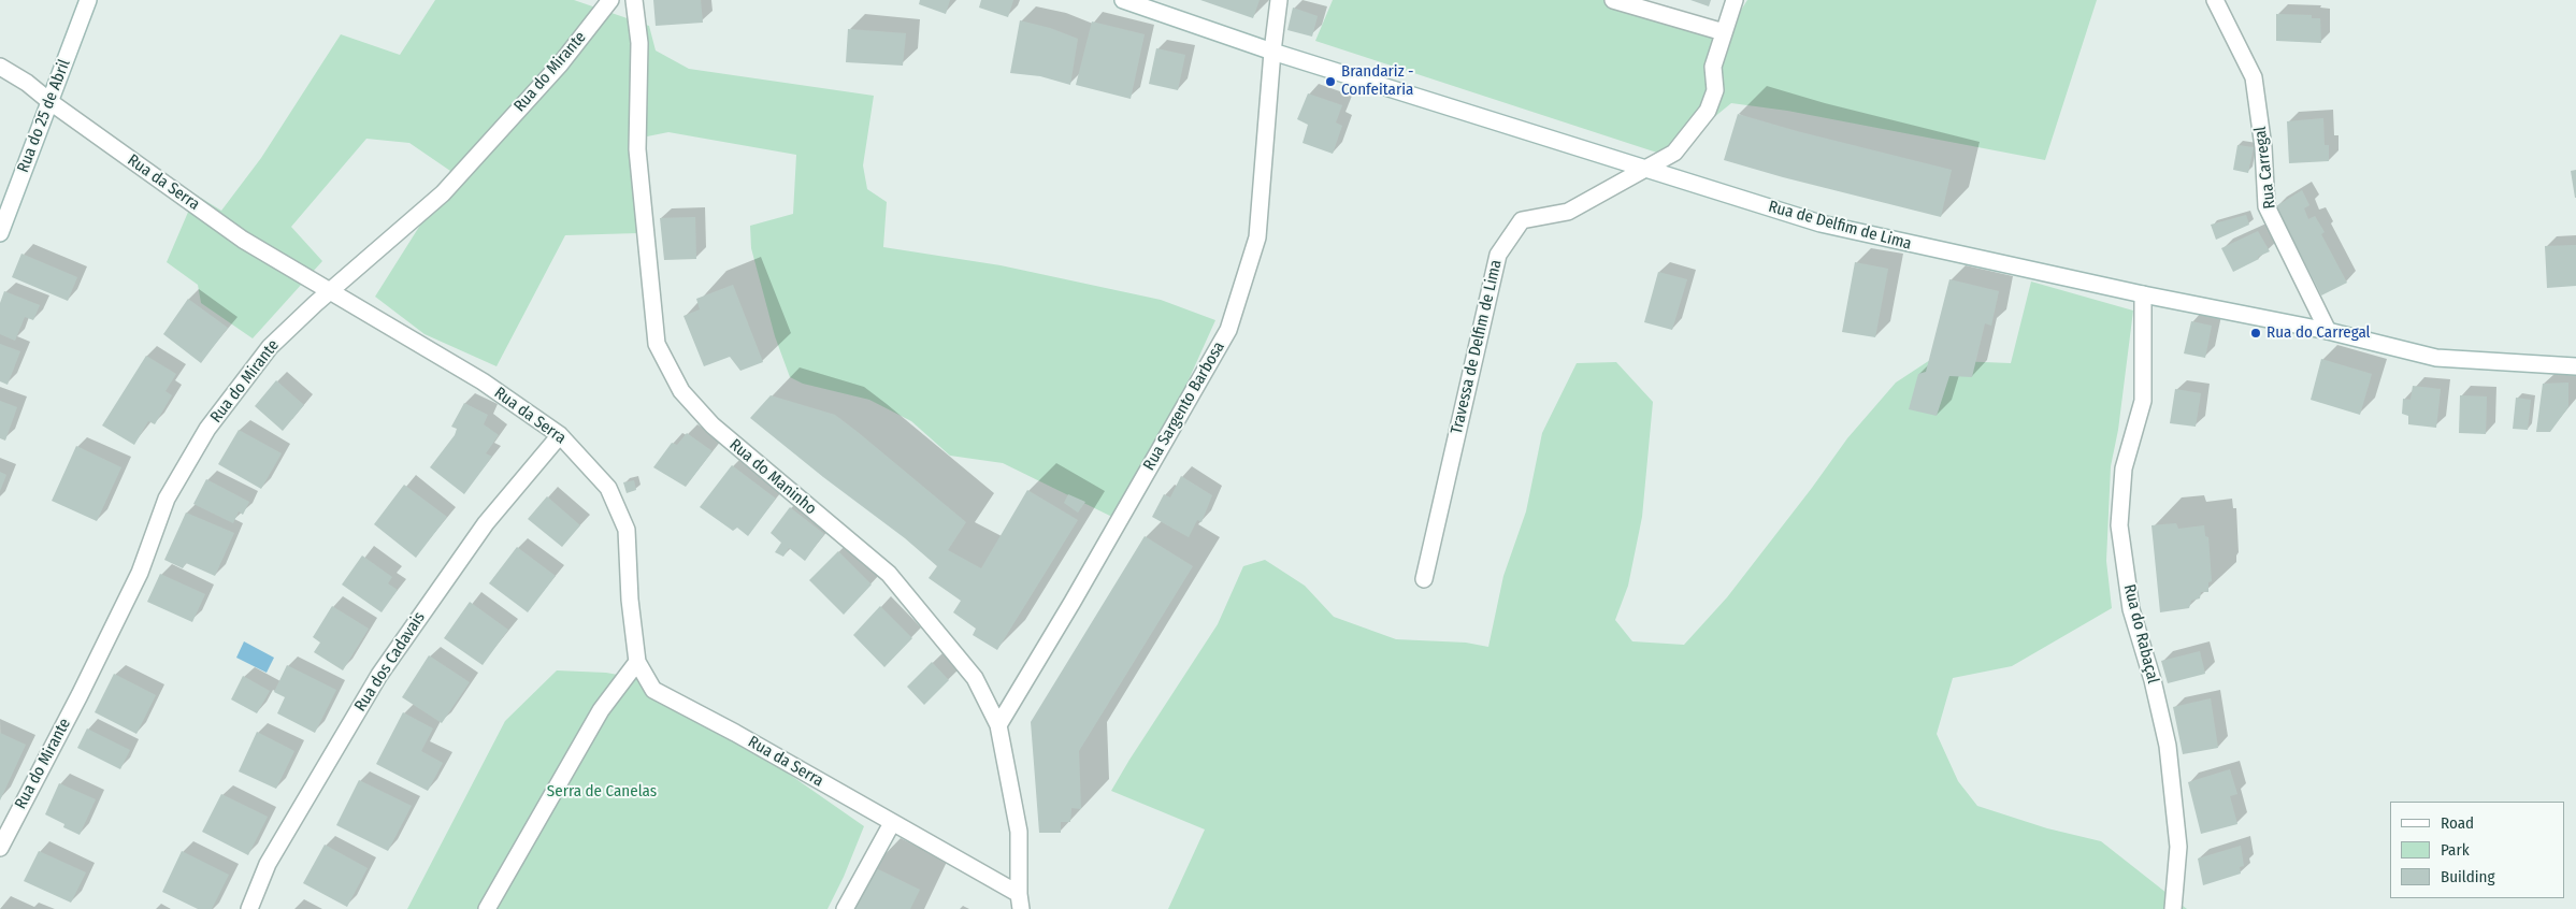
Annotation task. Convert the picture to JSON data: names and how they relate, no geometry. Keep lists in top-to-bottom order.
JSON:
{
  "streets": {
    "street": [
      "Rua do Mirante",
      "Rua do 25 de Abril",
      "Rua Carregal",
      "Rua da Serra",
      "Rua de Delfim de Lima",
      "Travessa de Delfim de Lima",
      "Rua Sargento Barbosa",
      "Rua do Maninho",
      "Rua do Rabaçal",
      "Rua dos Cadavais"
    ]
  },
  "crossings": [
    ["Rua do Mirante", "Rua da Serra"],
    ["Rua do 25 de Abril", "Rua da Serra"],
    ["Rua Carregal", "Rua de Delfim de Lima"],
    ["Rua da Serra", "Rua do Maninho"],
    ["Rua da Serra", "Rua dos Cadavais"],
    ["Rua de Delfim de Lima", "Travessa de Delfim de Lima"],
    ["Rua de Delfim de Lima", "Rua Sargento Barbosa"],
    ["Rua de Delfim de Lima", "Rua do Rabaçal"],
    ["Rua Sargento Barbosa", "Rua do Maninho"]
  ],
  "parks": ["Serra de Canelas"],
  "places": ["Brandariz - Confeitaria", "Rua do Carregal"],
  "legend": ["Road", "Park", "Building"]
}
